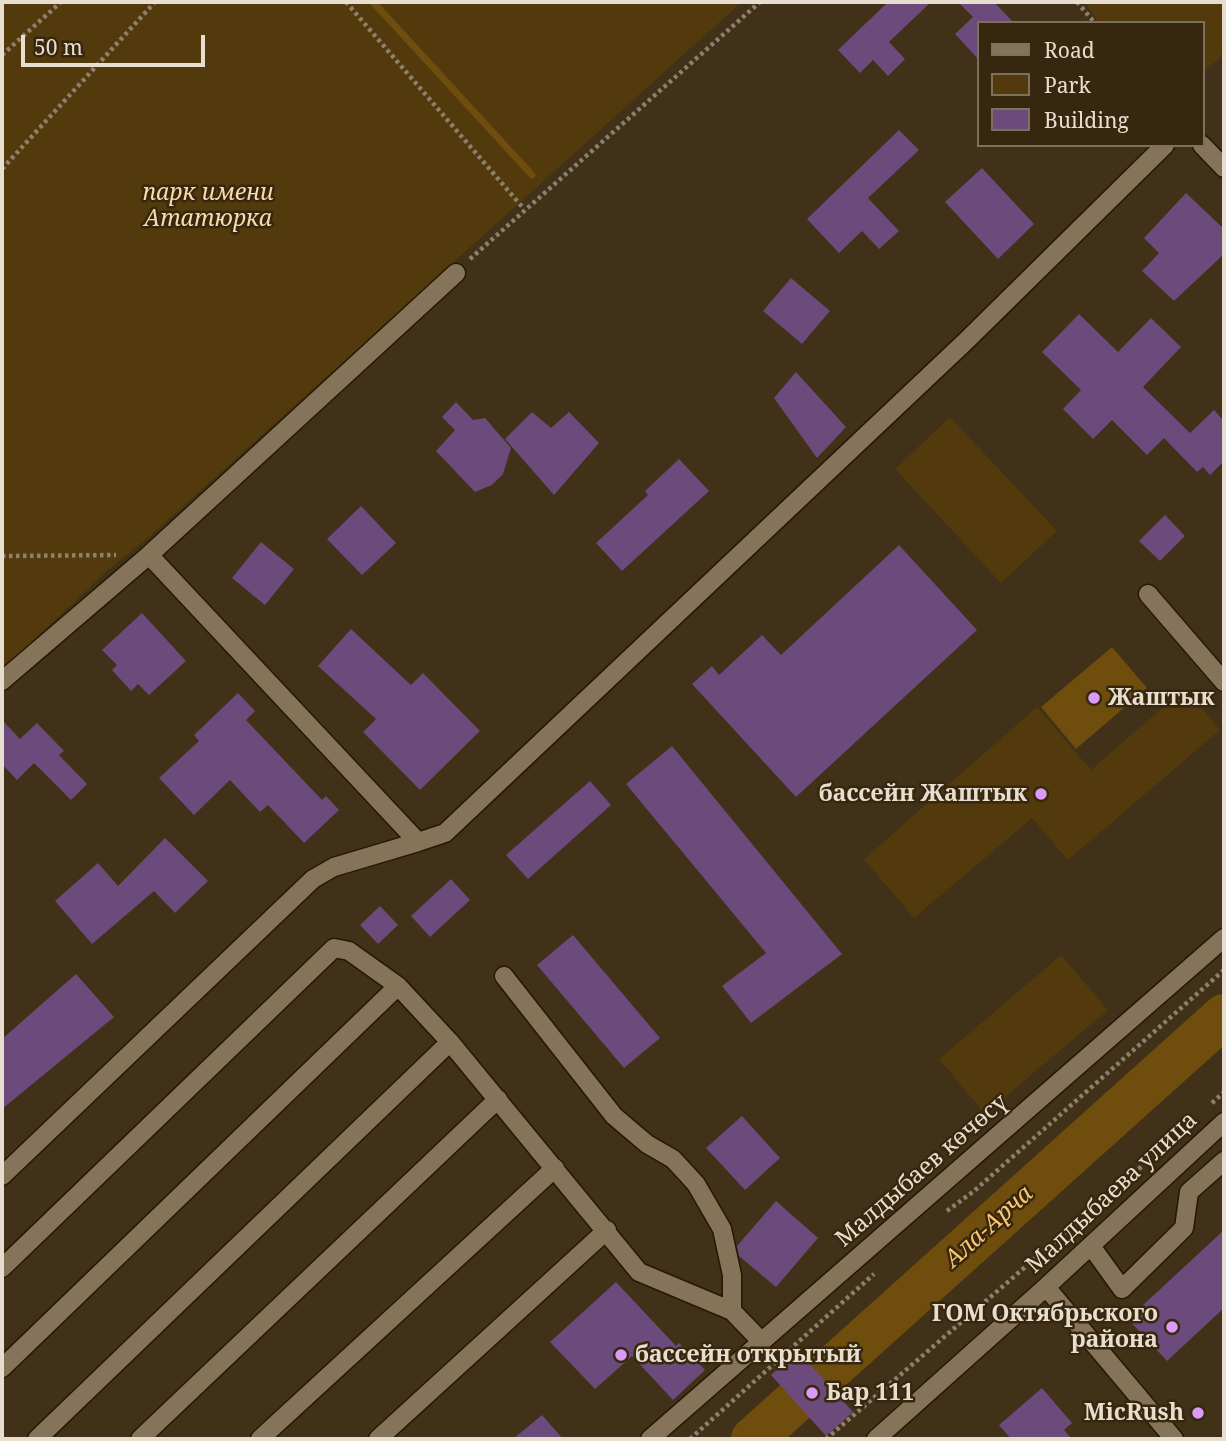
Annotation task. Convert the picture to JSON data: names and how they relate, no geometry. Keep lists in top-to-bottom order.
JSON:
{
  "streets": {
    "street": ["Малдыбаев көчөсү", "Малдыбаева улица"]
  },
  "water": ["Ала-Арча"],
  "parks": ["парк имени Ататюрка"],
  "places": [
    "Жаштык",
    "бассейн Жаштык",
    "ГОМ Октябрьского района",
    "бассейн открытый",
    "Бар 111",
    "MicRush"
  ],
  "legend": ["Road", "Park", "Building"],
  "scale_bar": "50 m"
}
